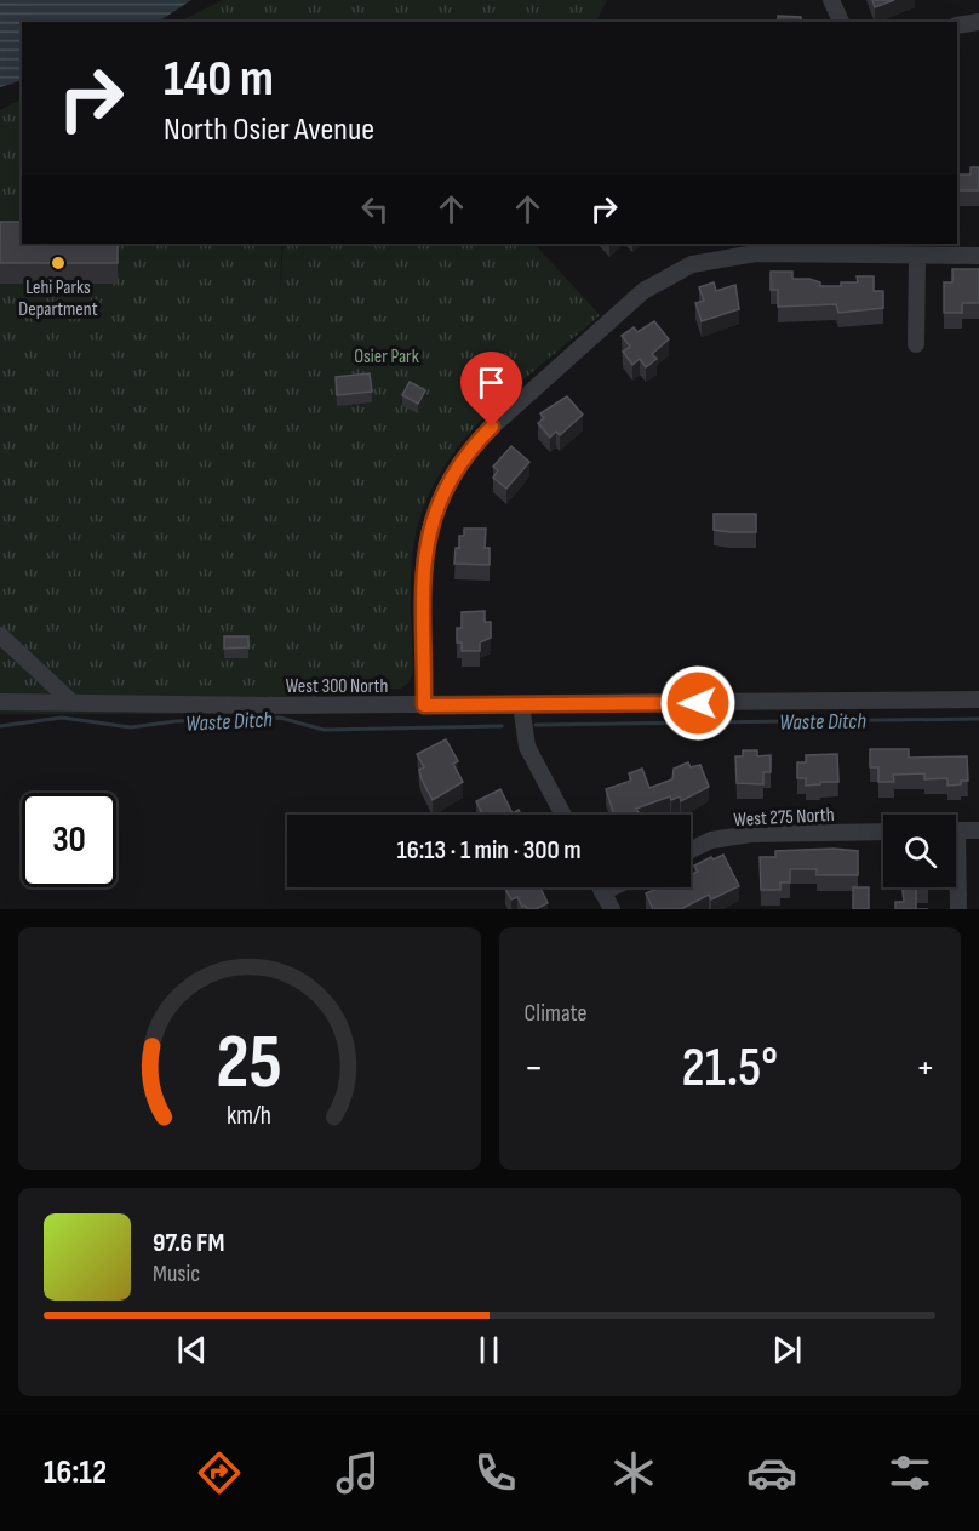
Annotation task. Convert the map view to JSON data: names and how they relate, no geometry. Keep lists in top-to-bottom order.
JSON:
{
  "streets": {
    "street": ["West 300 North", "West 275 North"]
  },
  "water": ["Waste Ditch"],
  "parks": ["Osier Park"],
  "places": ["Lehi Parks Department"],
  "page": {
    "turn": ["140 m", "North Osier Avenue"],
    "limit": "30",
    "trip": "16:13 · 1 min · 300 m",
    "tile": "Climate",
    "heat": ["−", "21.5°", "+"],
    "song": ["97.6 FM", "Music"],
    "tabs": "16:12",
    "gauge": ["25", "km/h"]
  }
}
